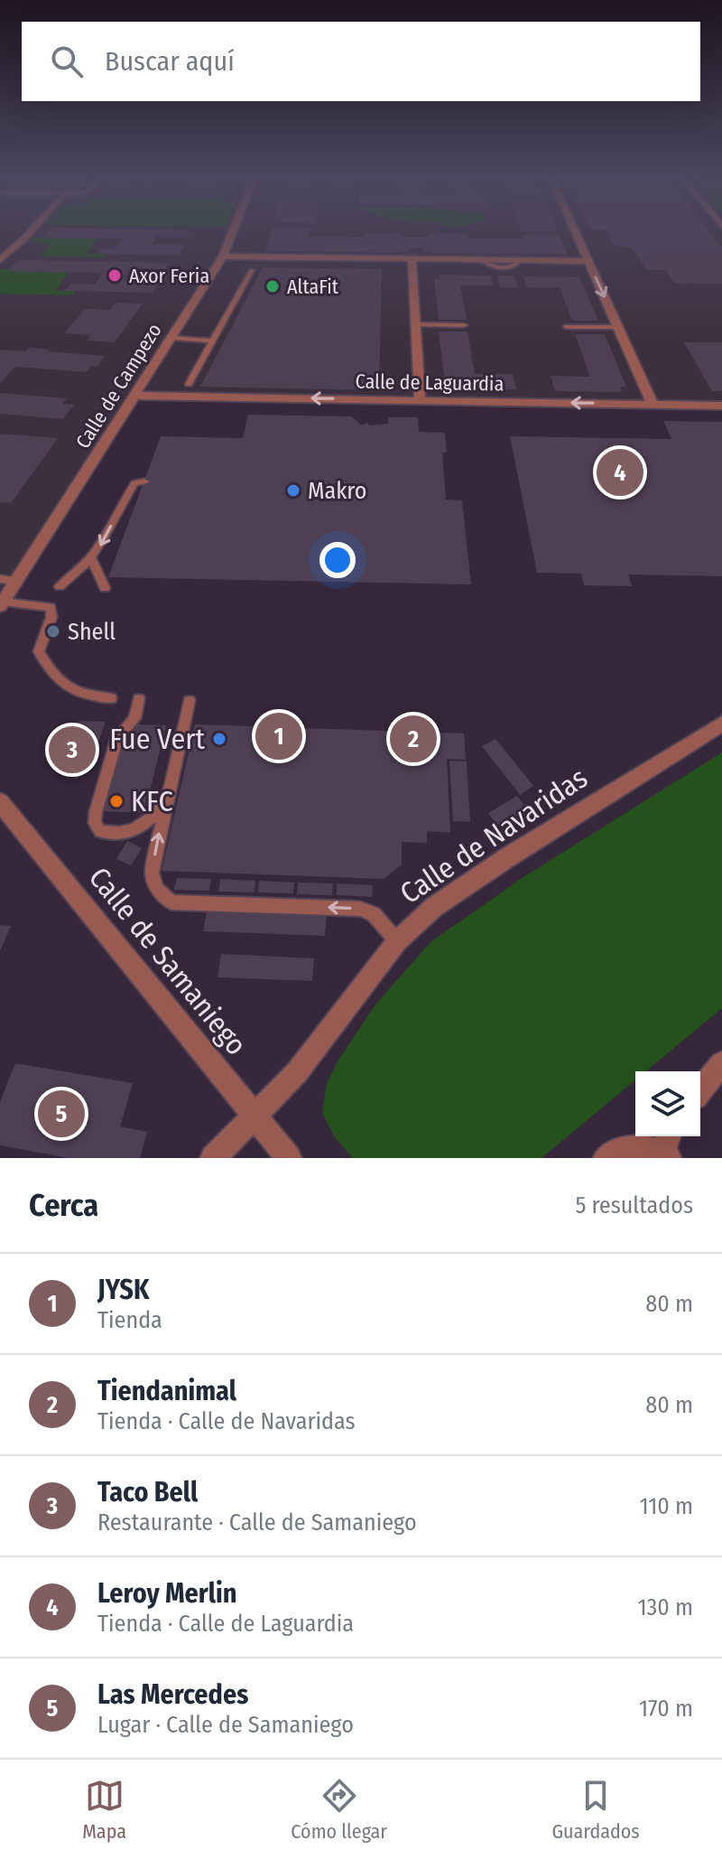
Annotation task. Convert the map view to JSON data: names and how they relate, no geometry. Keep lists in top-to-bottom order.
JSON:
{
  "streets": {
    "street": [
      "Calle de Laguardia",
      "Calle de Campezo",
      "Calle de Navaridas",
      "Calle de Samaniego"
    ]
  },
  "crossings": [
    ["Calle de Laguardia", "Calle de Campezo"],
    ["Calle de Navaridas", "Calle de Samaniego"]
  ],
  "one_way": ["Calle de Laguardia"],
  "places": [
    "Axor Feria",
    "AltaFit",
    "Makro",
    "Shell",
    "Fue Vert",
    "KFC"
  ],
  "page": {
    "search": "Buscar aquí",
    "pins": [
      "4",
      "1",
      "2",
      "3",
      "5"
    ],
    "heading": ["Cerca", "5 resultados"],
    "list": [
      {
        "mark": "1",
        "name": "JYSK",
        "note": "Tienda",
        "value": "80 m"
      },
      {
        "mark": "2",
        "name": "Tiendanimal",
        "note": "Tienda · Calle de Navaridas",
        "value": "80 m"
      },
      {
        "mark": "3",
        "name": "Taco Bell",
        "note": "Restaurante · Calle de Samaniego",
        "value": "110 m"
      },
      {
        "mark": "4",
        "name": "Leroy Merlin",
        "note": "Tienda · Calle de Laguardia",
        "value": "130 m"
      },
      {
        "mark": "5",
        "name": "Las Mercedes",
        "note": "Lugar · Calle de Samaniego",
        "value": "170 m"
      }
    ],
    "nav": ["Mapa", "Cómo llegar", "Guardados"]
  }
}
